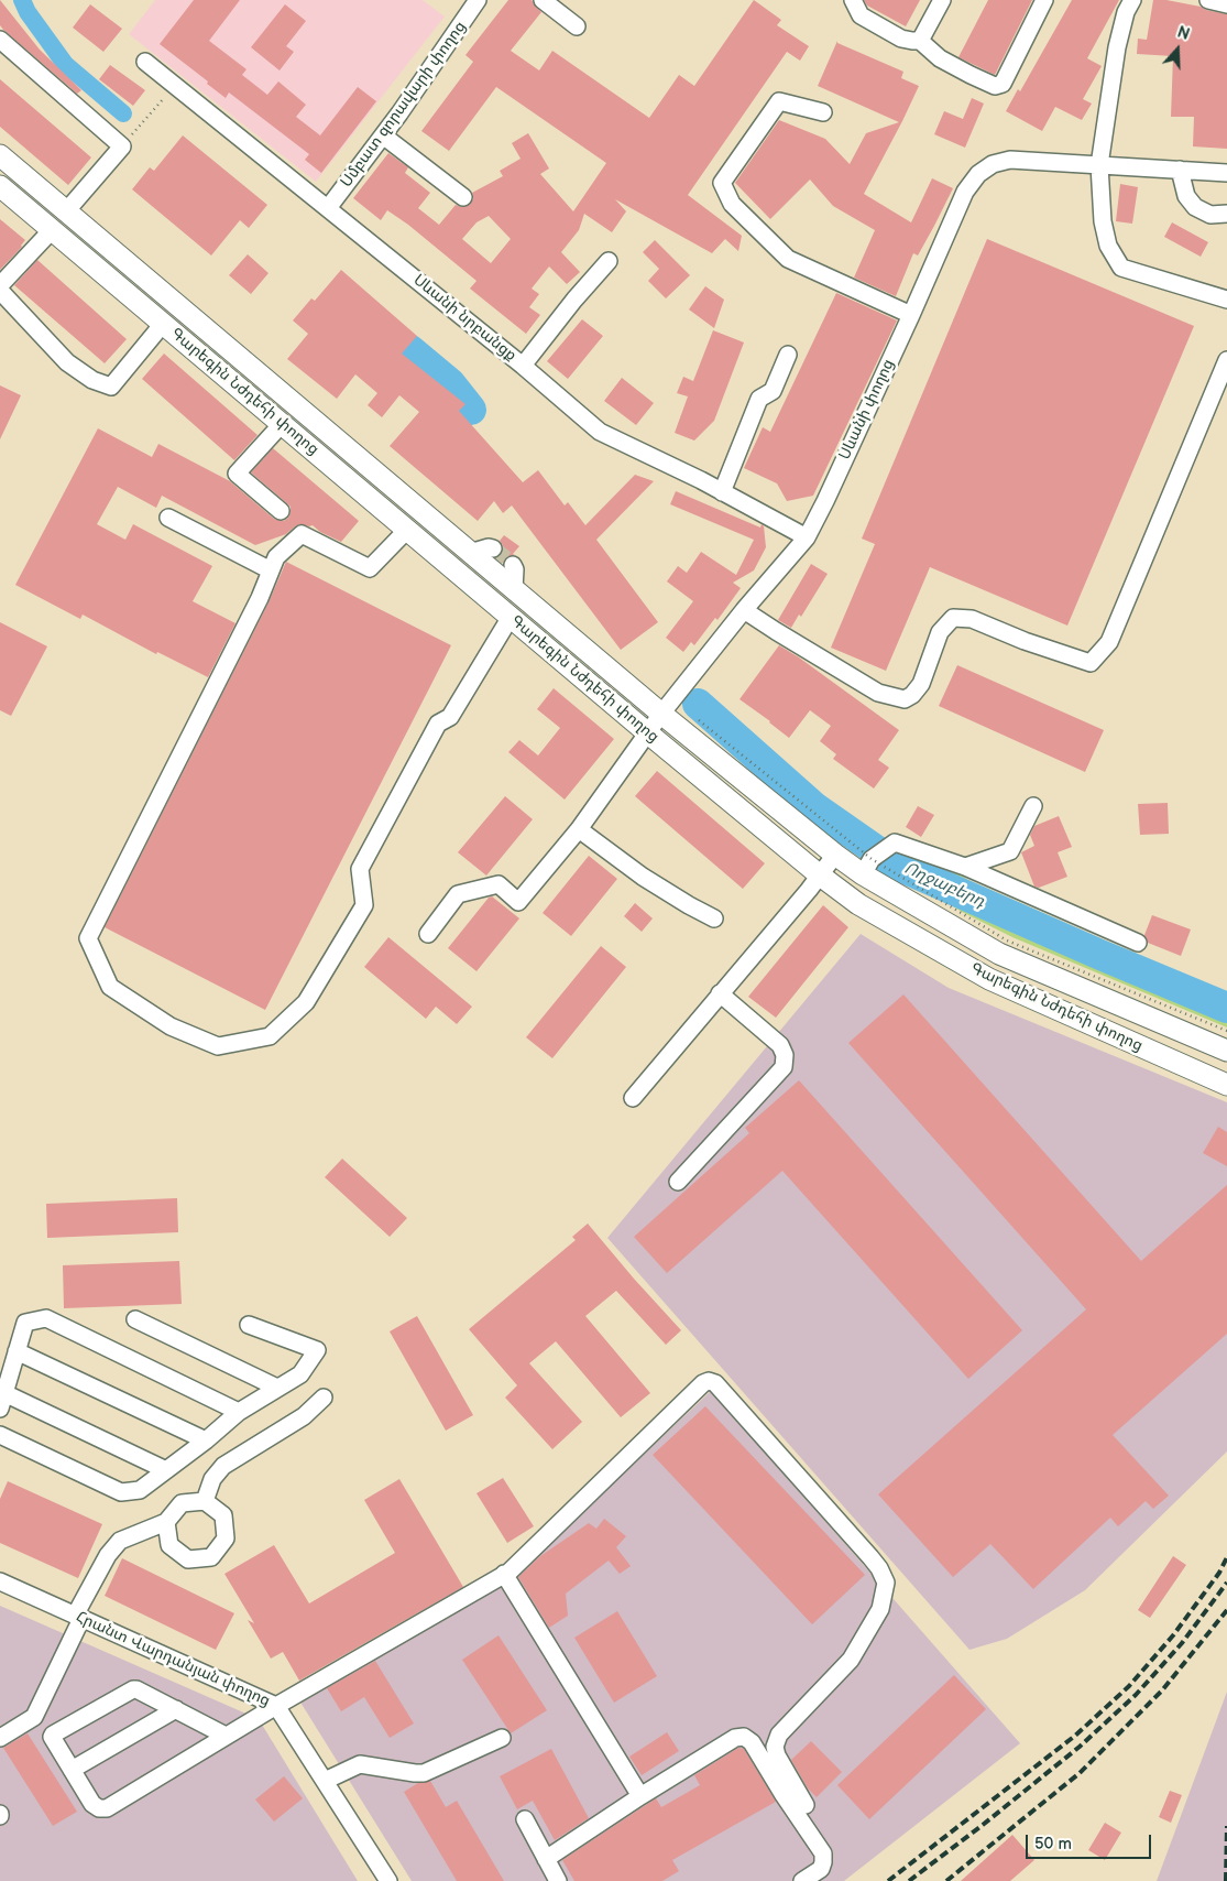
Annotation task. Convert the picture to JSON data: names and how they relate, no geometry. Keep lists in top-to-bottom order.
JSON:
{
  "streets": {
    "main road": ["Գարեգին Նժդեհի փողոց"],
    "street": [
      "Սմբատ զորավարի փողոց",
      "Սևանի նրբանցք",
      "Սևանի փողոց",
      "Հրանտ Վարդանյան փողոց"
    ]
  },
  "crossings": [
    ["Սմբատ զորավարի փողոց", "Սևանի նրբանցք"],
    ["Սևանի նրբանցք", "Սևանի փողոց"],
    ["Գարեգին Նժդեհի փողոց", "Սևանի փողոց"]
  ],
  "water": ["Ողջաբերդ"],
  "scale_bar": "50 m",
  "north": "top"
}
